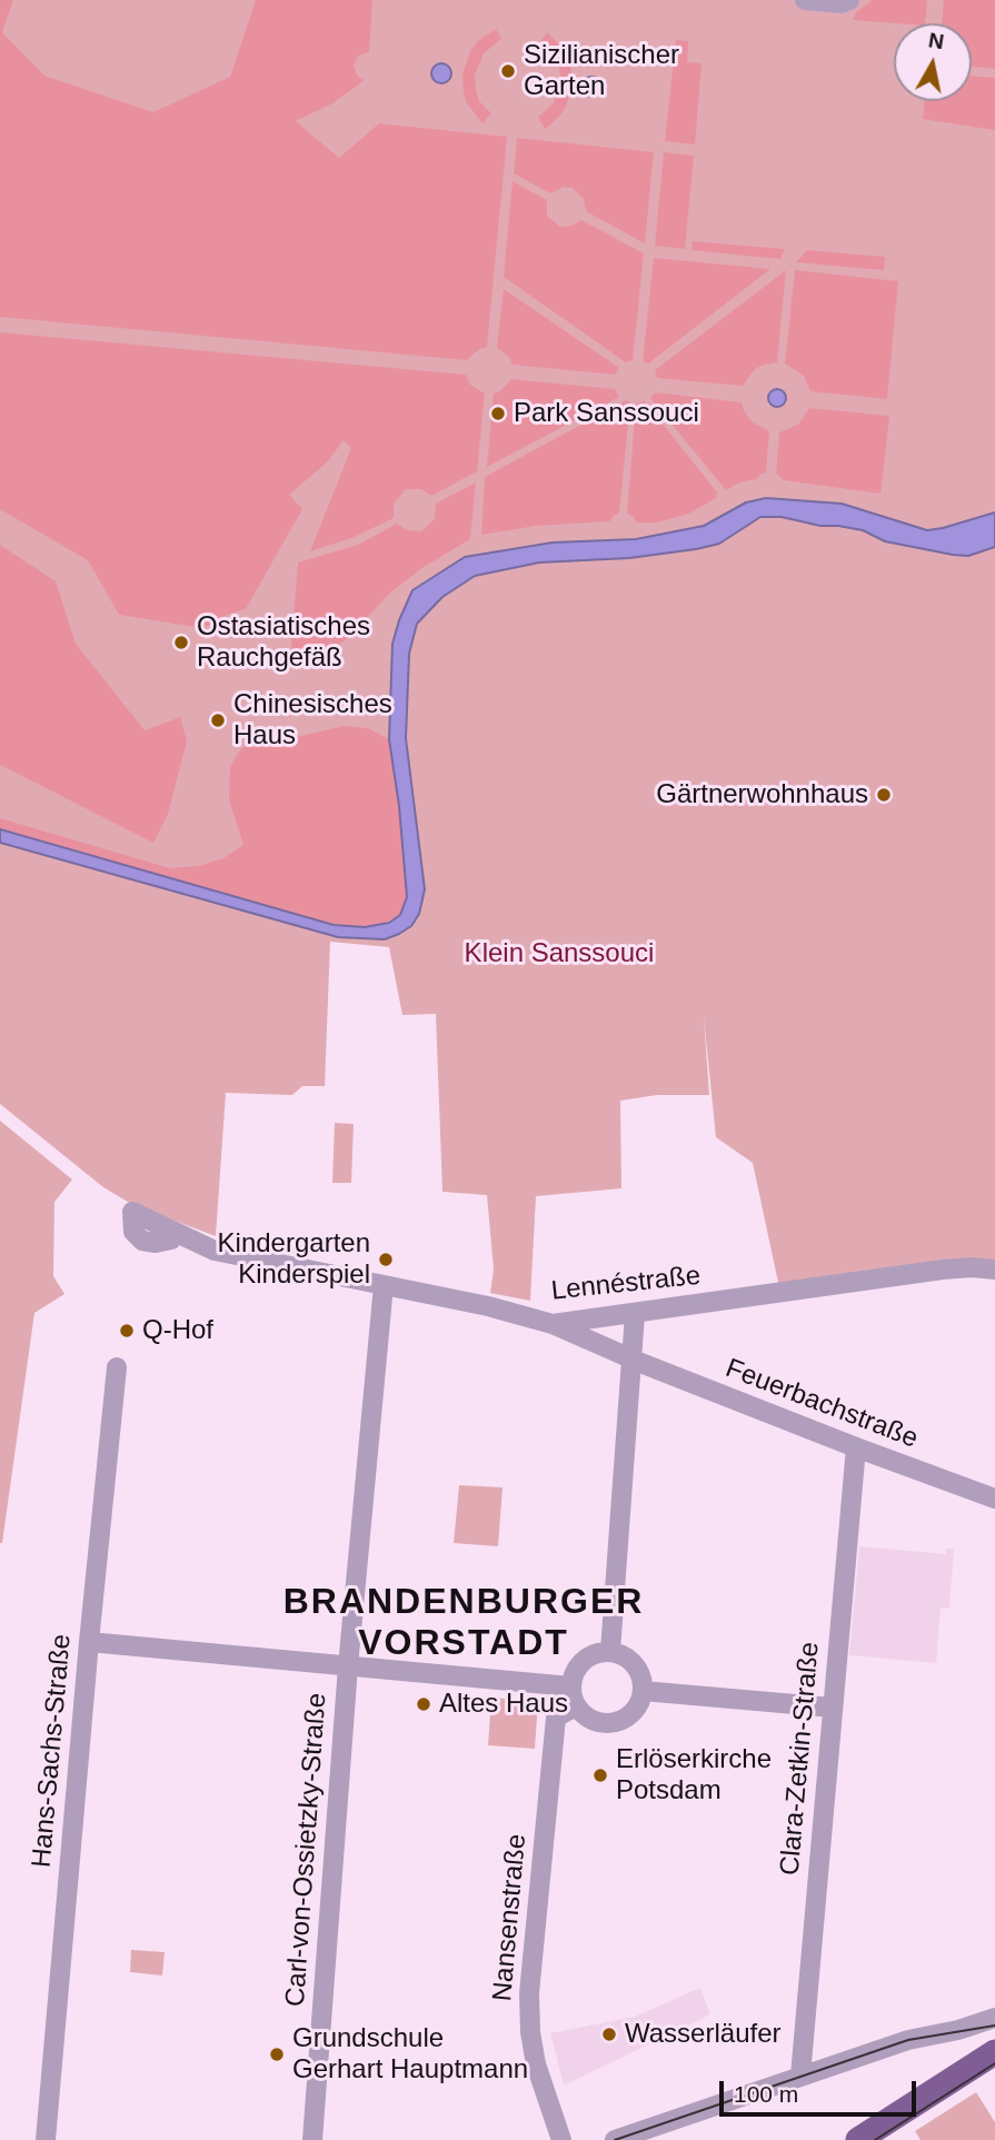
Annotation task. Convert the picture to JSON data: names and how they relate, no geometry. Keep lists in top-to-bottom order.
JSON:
{
  "streets": {
    "street": [
      "Lennéstraße",
      "Feuerbachstraße",
      "Hans-Sachs-Straße",
      "Clara-Zetkin-Straße",
      "Carl-von-Ossietzky-Straße",
      "Nansenstraße"
    ]
  },
  "crossings": [
    ["Lennéstraße", "Feuerbachstraße"],
    ["Lennéstraße", "Carl-von-Ossietzky-Straße"],
    ["Feuerbachstraße", "Clara-Zetkin-Straße"]
  ],
  "districts": ["BRANDENBURGER VORSTADT"],
  "parks": ["Klein Sanssouci"],
  "places": [
    "Sizilianischer Garten",
    "Park Sanssouci",
    "Ostasiatisches Rauchgefäß",
    "Chinesisches Haus",
    "Gärtnerwohnhaus",
    "Kindergarten Kinderspiel",
    "Q-Hof",
    "Altes Haus",
    "Erlöserkirche Potsdam",
    "Wasserläufer",
    "Grundschule Gerhart Hauptmann"
  ],
  "scale_bar": "100 m",
  "north": "top"
}
